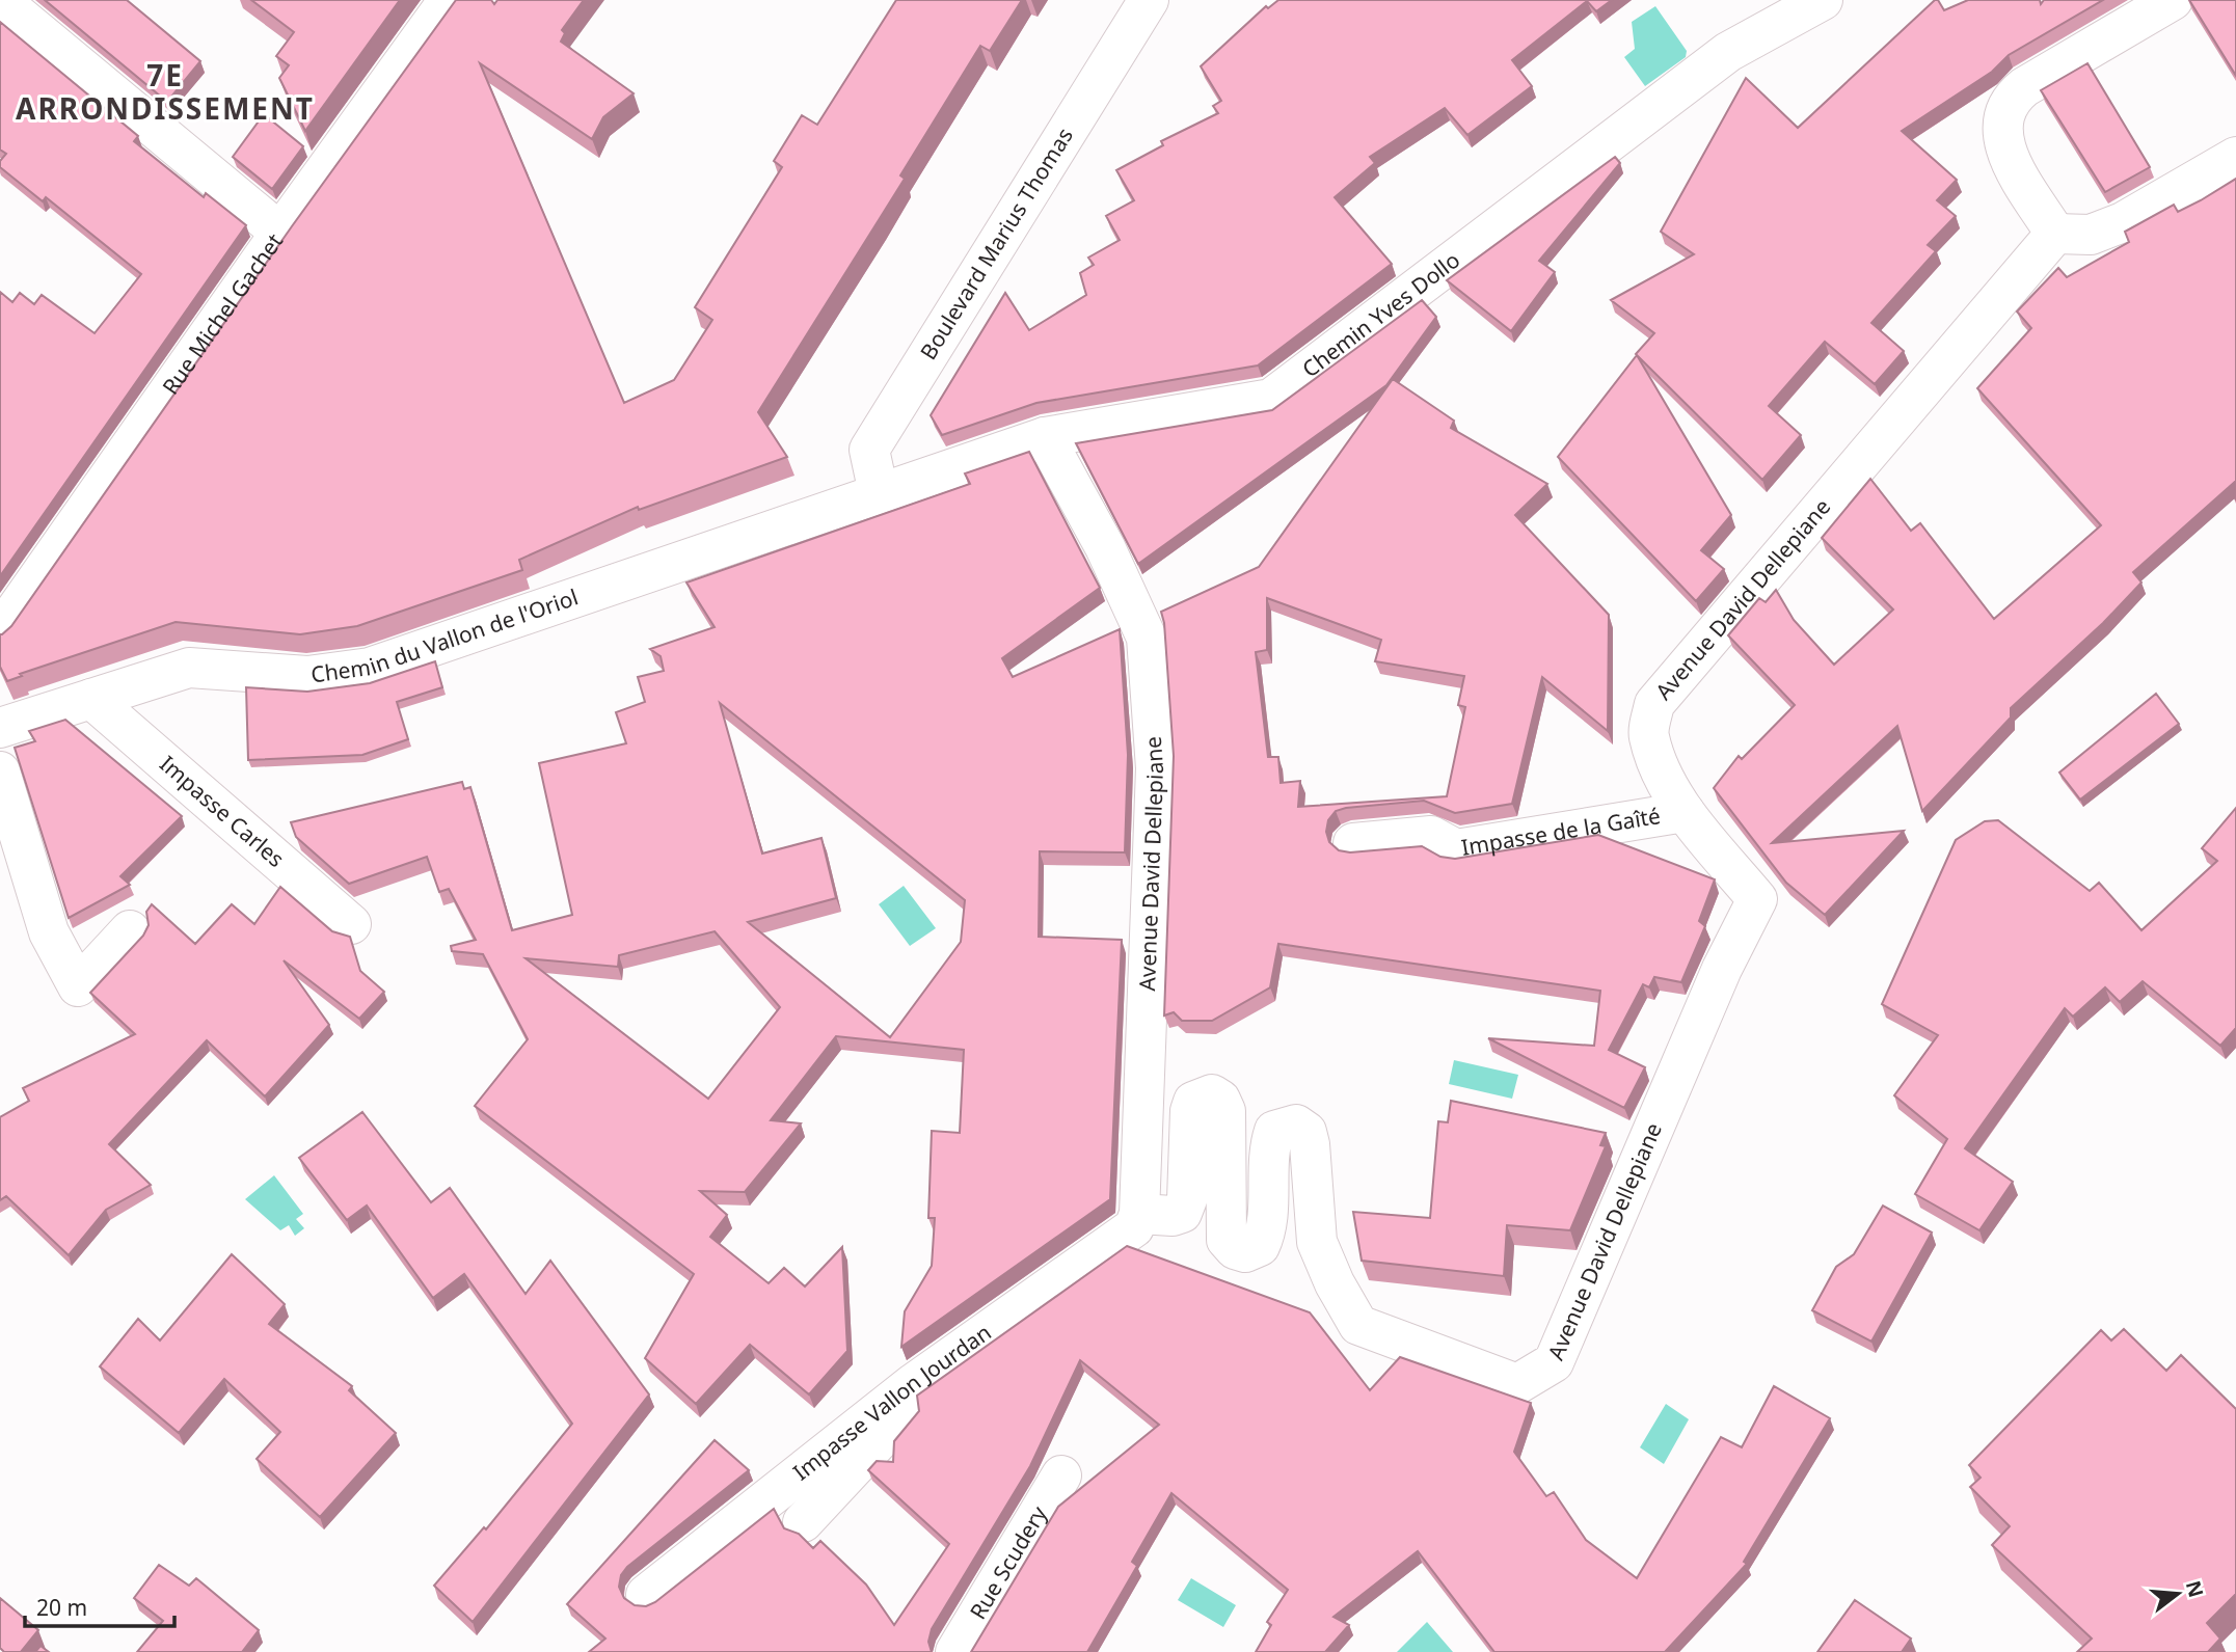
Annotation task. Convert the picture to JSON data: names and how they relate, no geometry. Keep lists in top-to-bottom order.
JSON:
{
  "streets": {
    "street": [
      "Boulevard Marius Thomas",
      "Rue Michel Gachet",
      "Chemin Yves Dollo",
      "Avenue David Dellepiane",
      "Chemin du Vallon de l'Oriol",
      "Impasse Carles",
      "Impasse de la Gaîté",
      "Impasse Vallon Jourdan",
      "Rue Scudery"
    ]
  },
  "crossings": [
    ["Boulevard Marius Thomas", "Chemin Yves Dollo"],
    ["Boulevard Marius Thomas", "Chemin du Vallon de l'Oriol"],
    ["Chemin Yves Dollo", "Avenue David Dellepiane"],
    ["Chemin Yves Dollo", "Chemin du Vallon de l'Oriol"],
    ["Avenue David Dellepiane", "Impasse de la Gaîté"],
    ["Avenue David Dellepiane", "Impasse Vallon Jourdan"],
    ["Chemin du Vallon de l'Oriol", "Impasse Carles"]
  ],
  "districts": ["7E ARRONDISSEMENT"],
  "scale_bar": "20 m",
  "north": "right"
}
